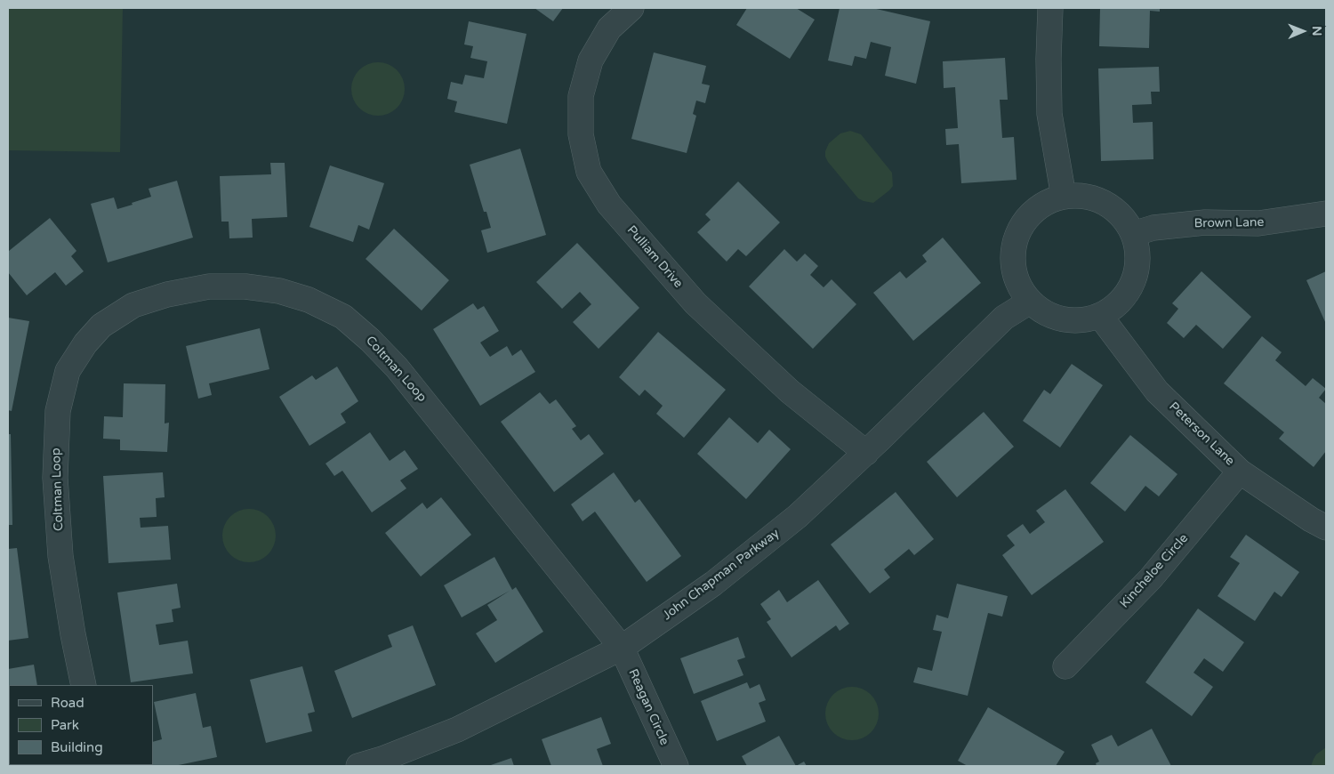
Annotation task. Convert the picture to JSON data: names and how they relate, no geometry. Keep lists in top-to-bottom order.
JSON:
{
  "streets": {
    "street": [
      "Brown Lane",
      "Pulliam Drive",
      "Coltman Loop",
      "Peterson Lane",
      "Kincheloe Circle",
      "John Chapman Parkway",
      "Reagan Circle"
    ]
  },
  "crossings": [
    ["Brown Lane", "Peterson Lane"],
    ["Brown Lane", "John Chapman Parkway"],
    ["Pulliam Drive", "John Chapman Parkway"],
    ["Coltman Loop", "John Chapman Parkway"],
    ["Coltman Loop", "Reagan Circle"],
    ["Peterson Lane", "Kincheloe Circle"],
    ["Peterson Lane", "John Chapman Parkway"],
    ["John Chapman Parkway", "Reagan Circle"]
  ],
  "legend": ["Road", "Park", "Building"],
  "north": "right"
}
